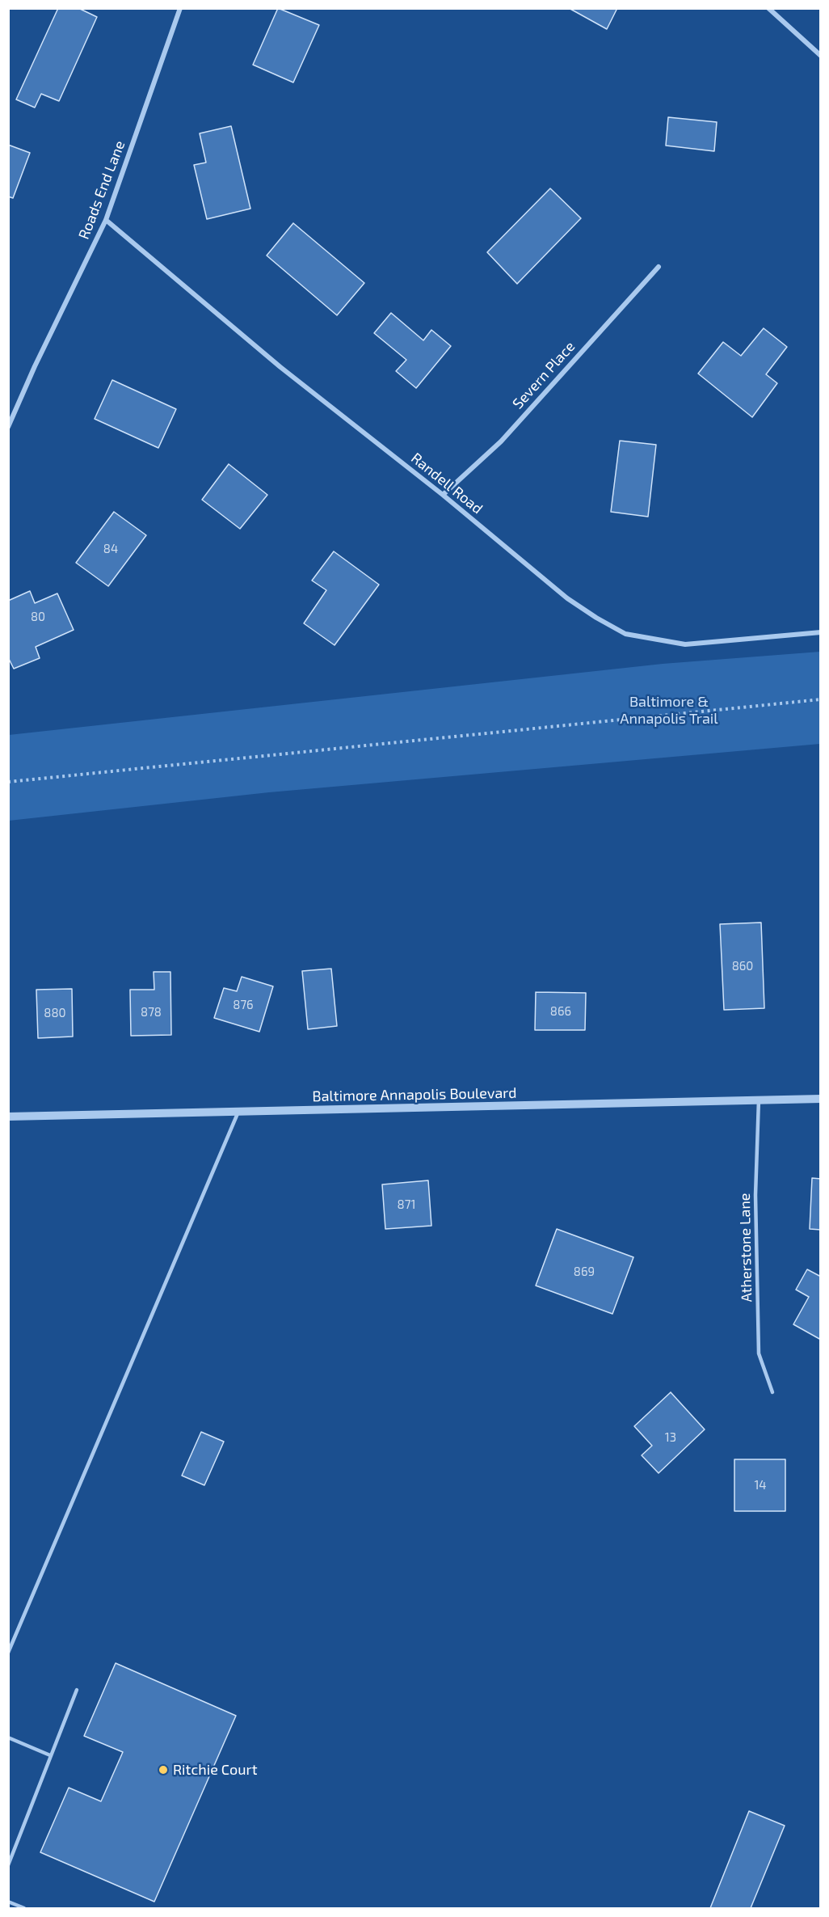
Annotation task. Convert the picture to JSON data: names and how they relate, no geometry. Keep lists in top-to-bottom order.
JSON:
{
  "streets": {
    "street": [
      "Roads End Lane",
      "Severn Place",
      "Randell Road",
      "Baltimore Annapolis Boulevard"
    ],
    "lane": ["Atherstone Lane"]
  },
  "crossings": [
    ["Roads End Lane", "Randell Road"],
    ["Severn Place", "Randell Road"],
    ["Baltimore Annapolis Boulevard", "Atherstone Lane"]
  ],
  "parks": ["Baltimore & Annapolis Trail"],
  "places": ["Ritchie Court"],
  "house_numbers": [
    "84",
    "80",
    "860",
    "876",
    "866",
    "878",
    "880",
    "871",
    "869",
    "13",
    "14"
  ]
}
